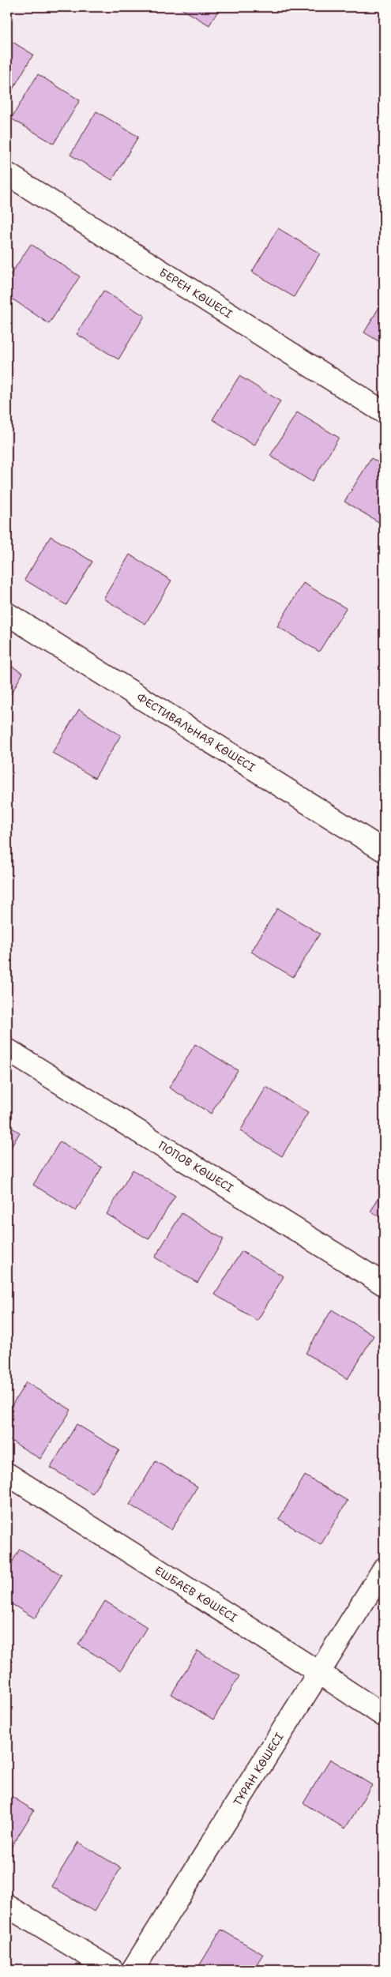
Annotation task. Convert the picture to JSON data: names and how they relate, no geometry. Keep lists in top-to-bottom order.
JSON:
{
  "streets": {
    "street": [
      "БЕРЕН КӨШЕСІ",
      "ФЕСТИВАЛЬНАЯ КӨШЕСІ",
      "ПОПОВ КӨШЕСІ",
      "ЕШБАЕВ КӨШЕСІ",
      "ТҰРАН КӨШЕСІ"
    ]
  },
  "crossings": [
    ["ЕШБАЕВ КӨШЕСІ", "ТҰРАН КӨШЕСІ"]
  ]
}
